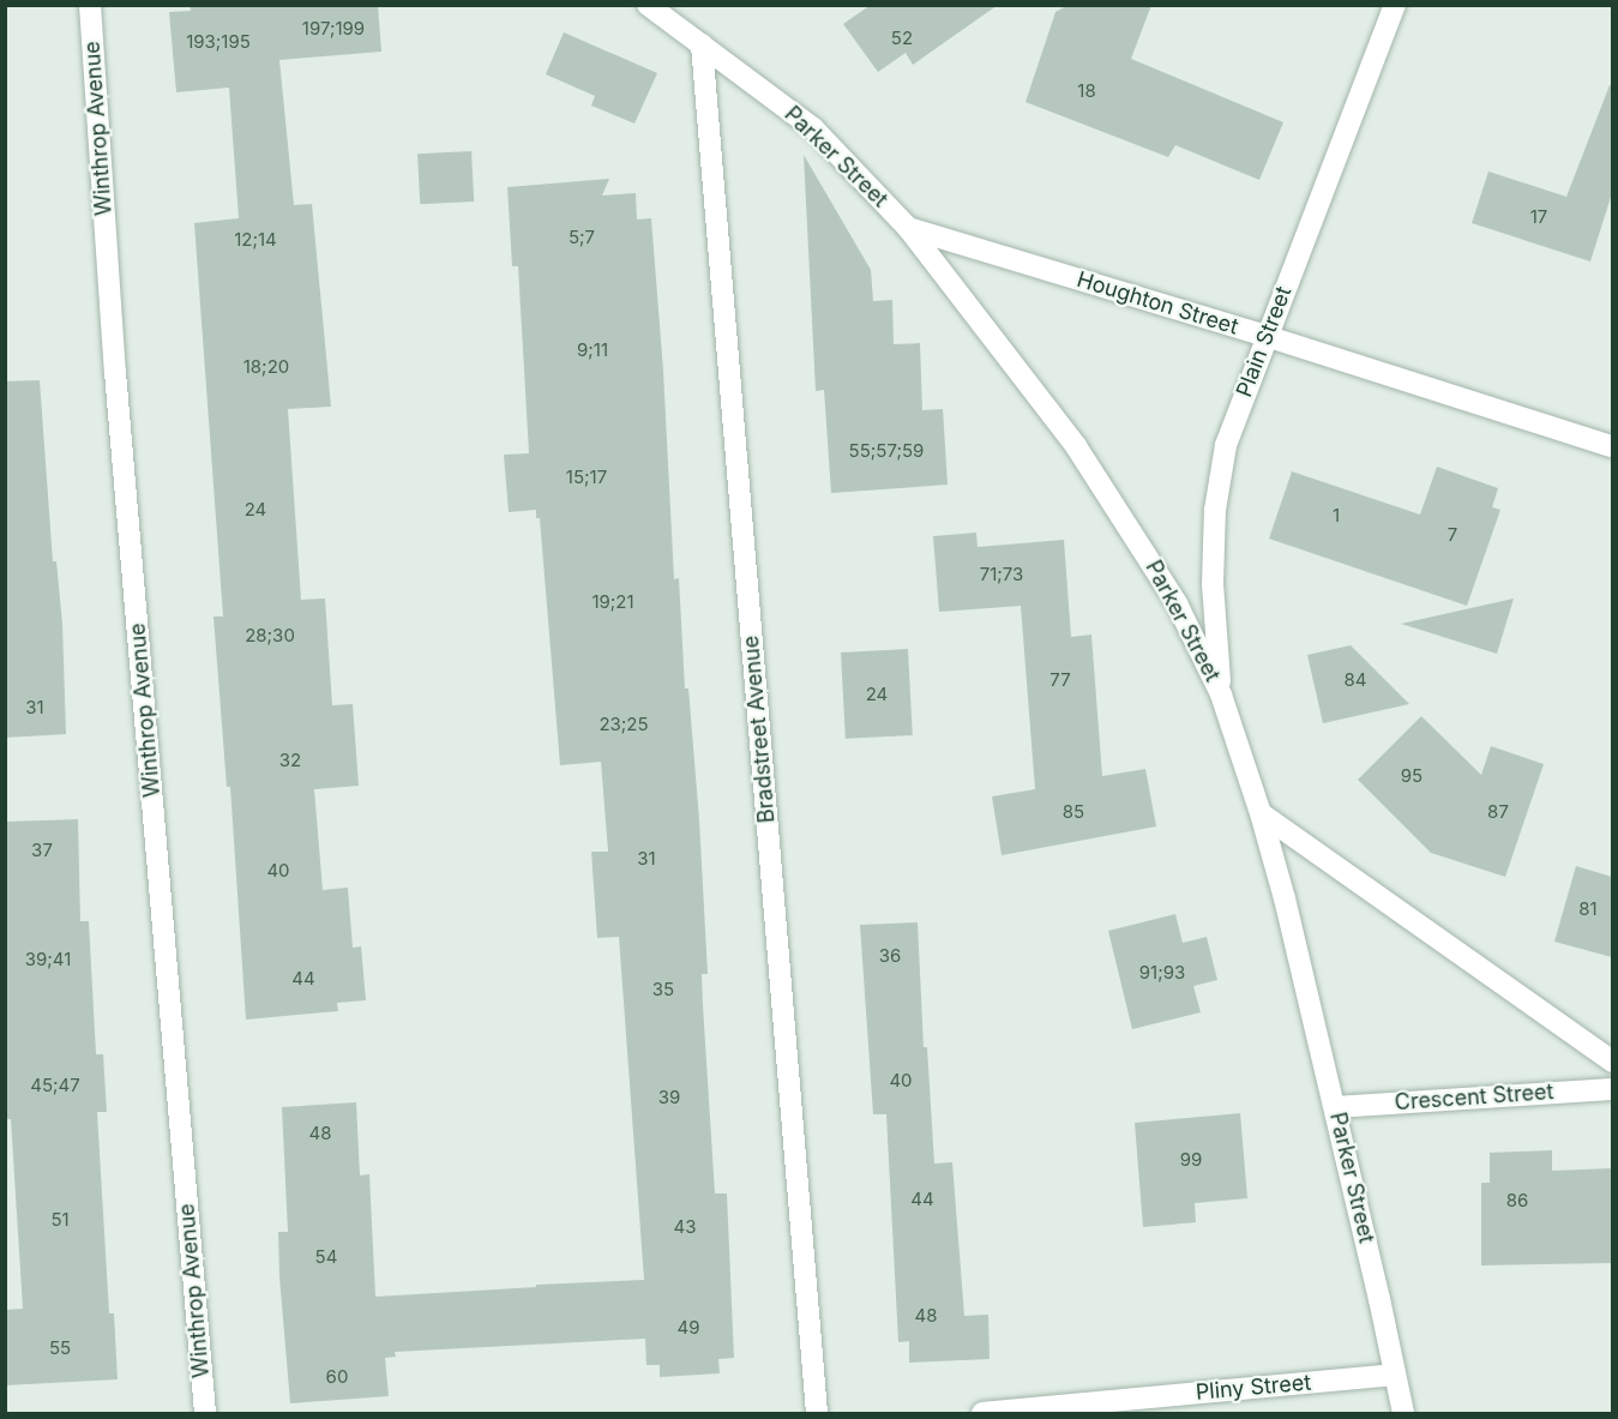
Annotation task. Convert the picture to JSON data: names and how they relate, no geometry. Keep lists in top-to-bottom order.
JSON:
{
  "streets": {
    "street": [
      "Winthrop Avenue",
      "Parker Street",
      "Houghton Street",
      "Plain Street",
      "Bradstreet Avenue",
      "Crescent Street",
      "Pliny Street"
    ]
  },
  "crossings": [
    ["Parker Street", "Houghton Street"],
    ["Parker Street", "Plain Street"],
    ["Parker Street", "Bradstreet Avenue"],
    ["Parker Street", "Crescent Street"],
    ["Parker Street", "Pliny Street"],
    ["Houghton Street", "Plain Street"]
  ],
  "house_numbers": [
    "197;199",
    "52",
    "193;195",
    "18",
    "17",
    "5;7",
    "12;14",
    "9;11",
    "18;20",
    "55;57;59",
    "15;17",
    "24",
    "1",
    "7",
    "71;73",
    "19;21",
    "28;30",
    "77",
    "84",
    "24",
    "31",
    "23;25",
    "32",
    "95",
    "85",
    "87",
    "37",
    "31",
    "40",
    "81",
    "36",
    "39;41",
    "91;93",
    "44",
    "35",
    "40",
    "45;47",
    "39",
    "48",
    "99",
    "44",
    "86",
    "51",
    "43",
    "54",
    "48",
    "49",
    "55",
    "60"
  ]
}
